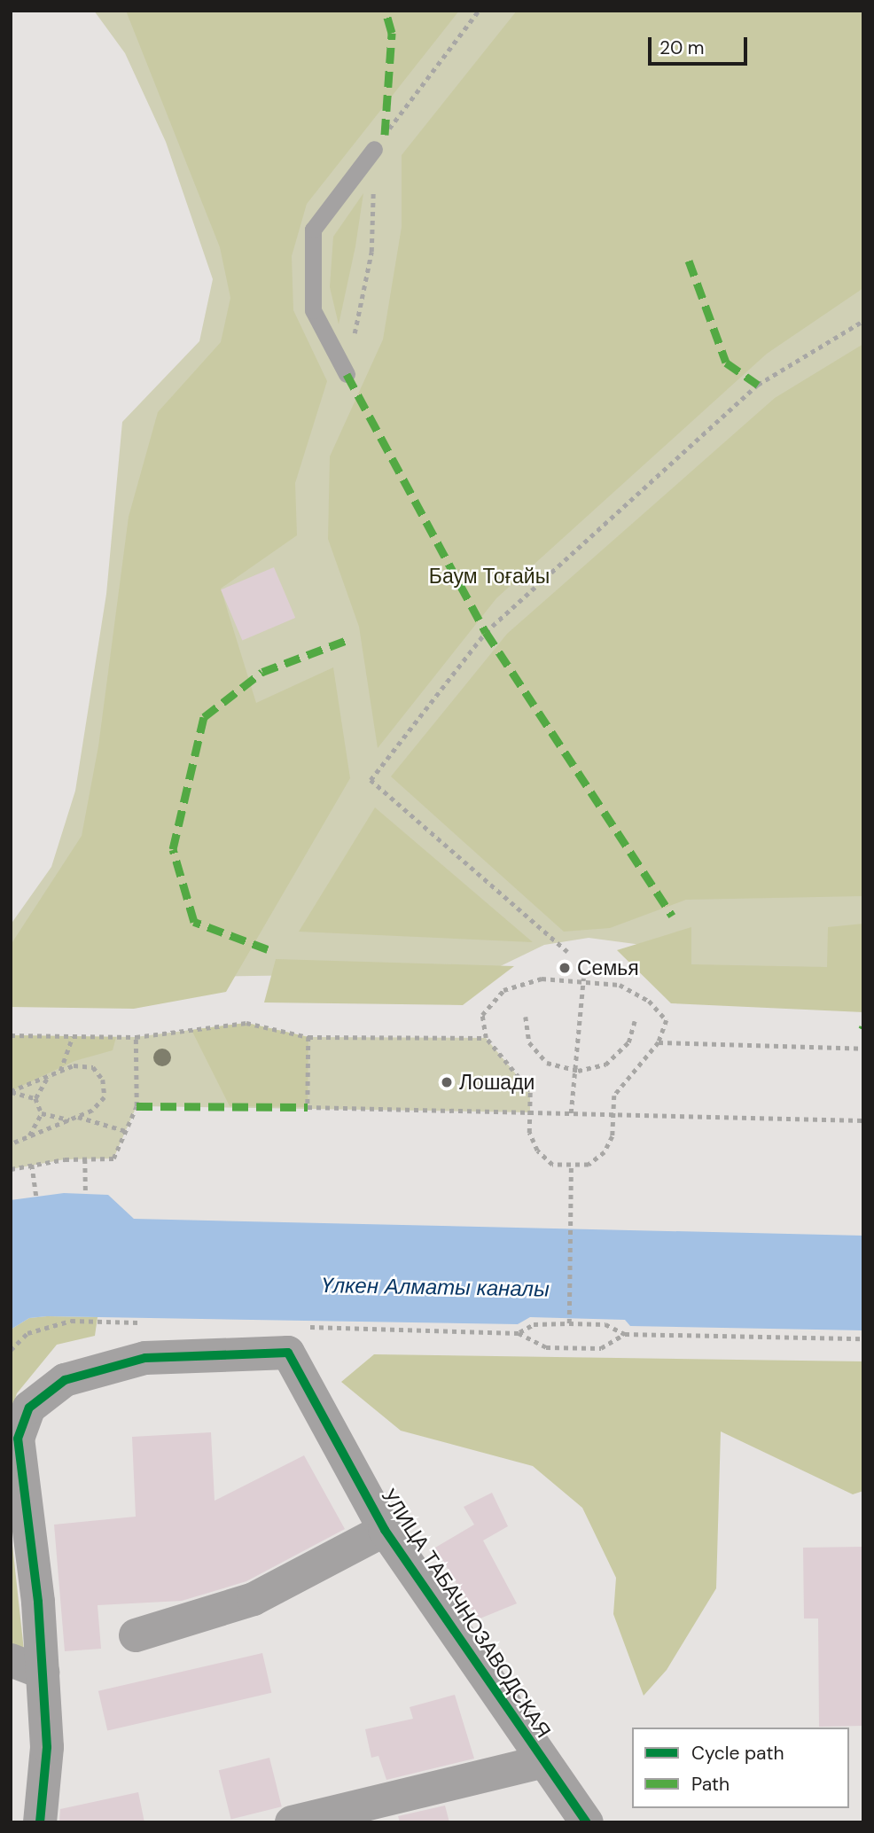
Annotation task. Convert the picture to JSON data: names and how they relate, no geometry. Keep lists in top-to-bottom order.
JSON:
{
  "streets": {
    "street": ["УЛИЦА ТАБАЧНОЗАВОДСКАЯ"]
  },
  "water": ["Үлкен Алматы каналы"],
  "parks": ["Баум Тоғайы"],
  "places": ["Семья", "Лошади"],
  "legend": ["Cycle path", "Path"],
  "scale_bar": "20 m"
}
